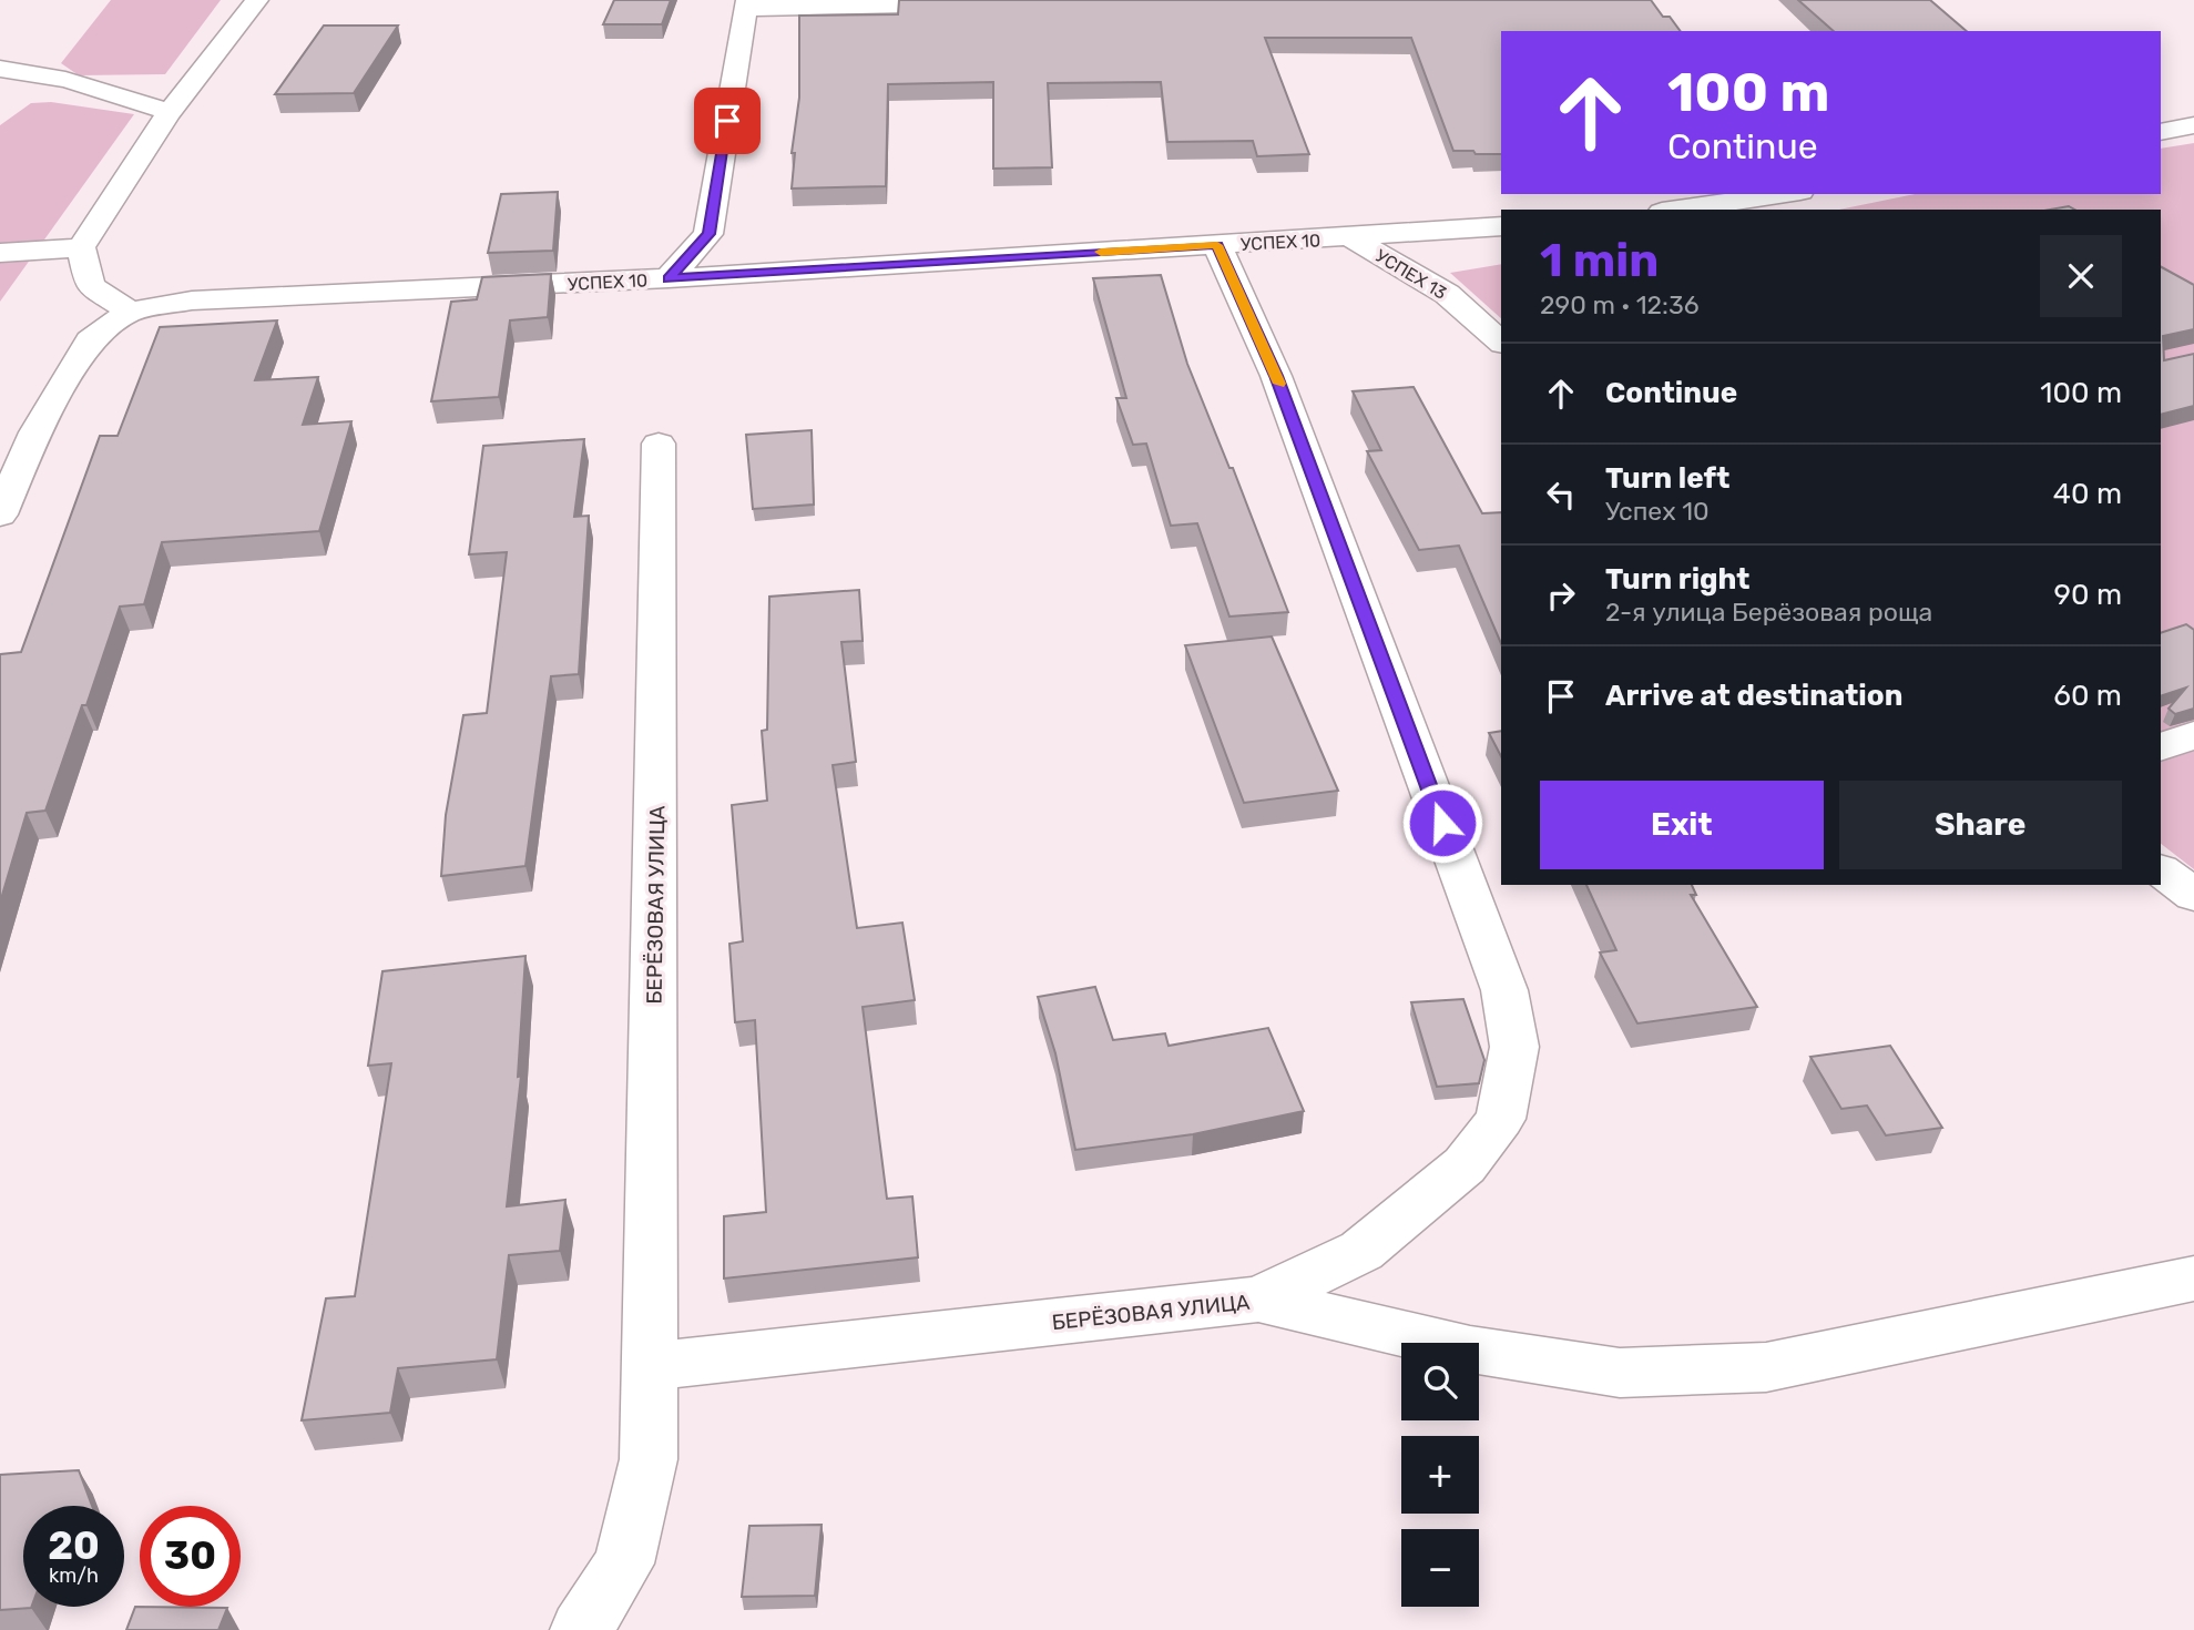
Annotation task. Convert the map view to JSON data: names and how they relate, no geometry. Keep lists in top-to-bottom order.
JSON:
{
  "streets": {
    "street": ["УСПЕХ 10", "УСПЕХ 13", "БЕРЁЗОВАЯ УЛИЦА"]
  },
  "crossings": [
    ["УСПЕХ 10", "УСПЕХ 13"],
    ["УСПЕХ 10", "БЕРЁЗОВАЯ УЛИЦА"]
  ],
  "page": {
    "turn": ["100 m", "Continue"],
    "heading": ["1 min", "290 m · 12:36"],
    "list": [
      {
        "name": "Continue",
        "value": "100 m"
      },
      {
        "name": "Turn left",
        "note": "Успех 10",
        "value": "40 m"
      },
      {
        "name": "Turn right",
        "note": "2-я улица Берёзовая роща",
        "value": "90 m"
      },
      {
        "name": "Arrive at destination",
        "value": "60 m"
      }
    ],
    "buttons": ["Exit", "Share"],
    "map_buttons": ["+", "−"],
    "speed": "20 km/h",
    "limit": "30"
  }
}
